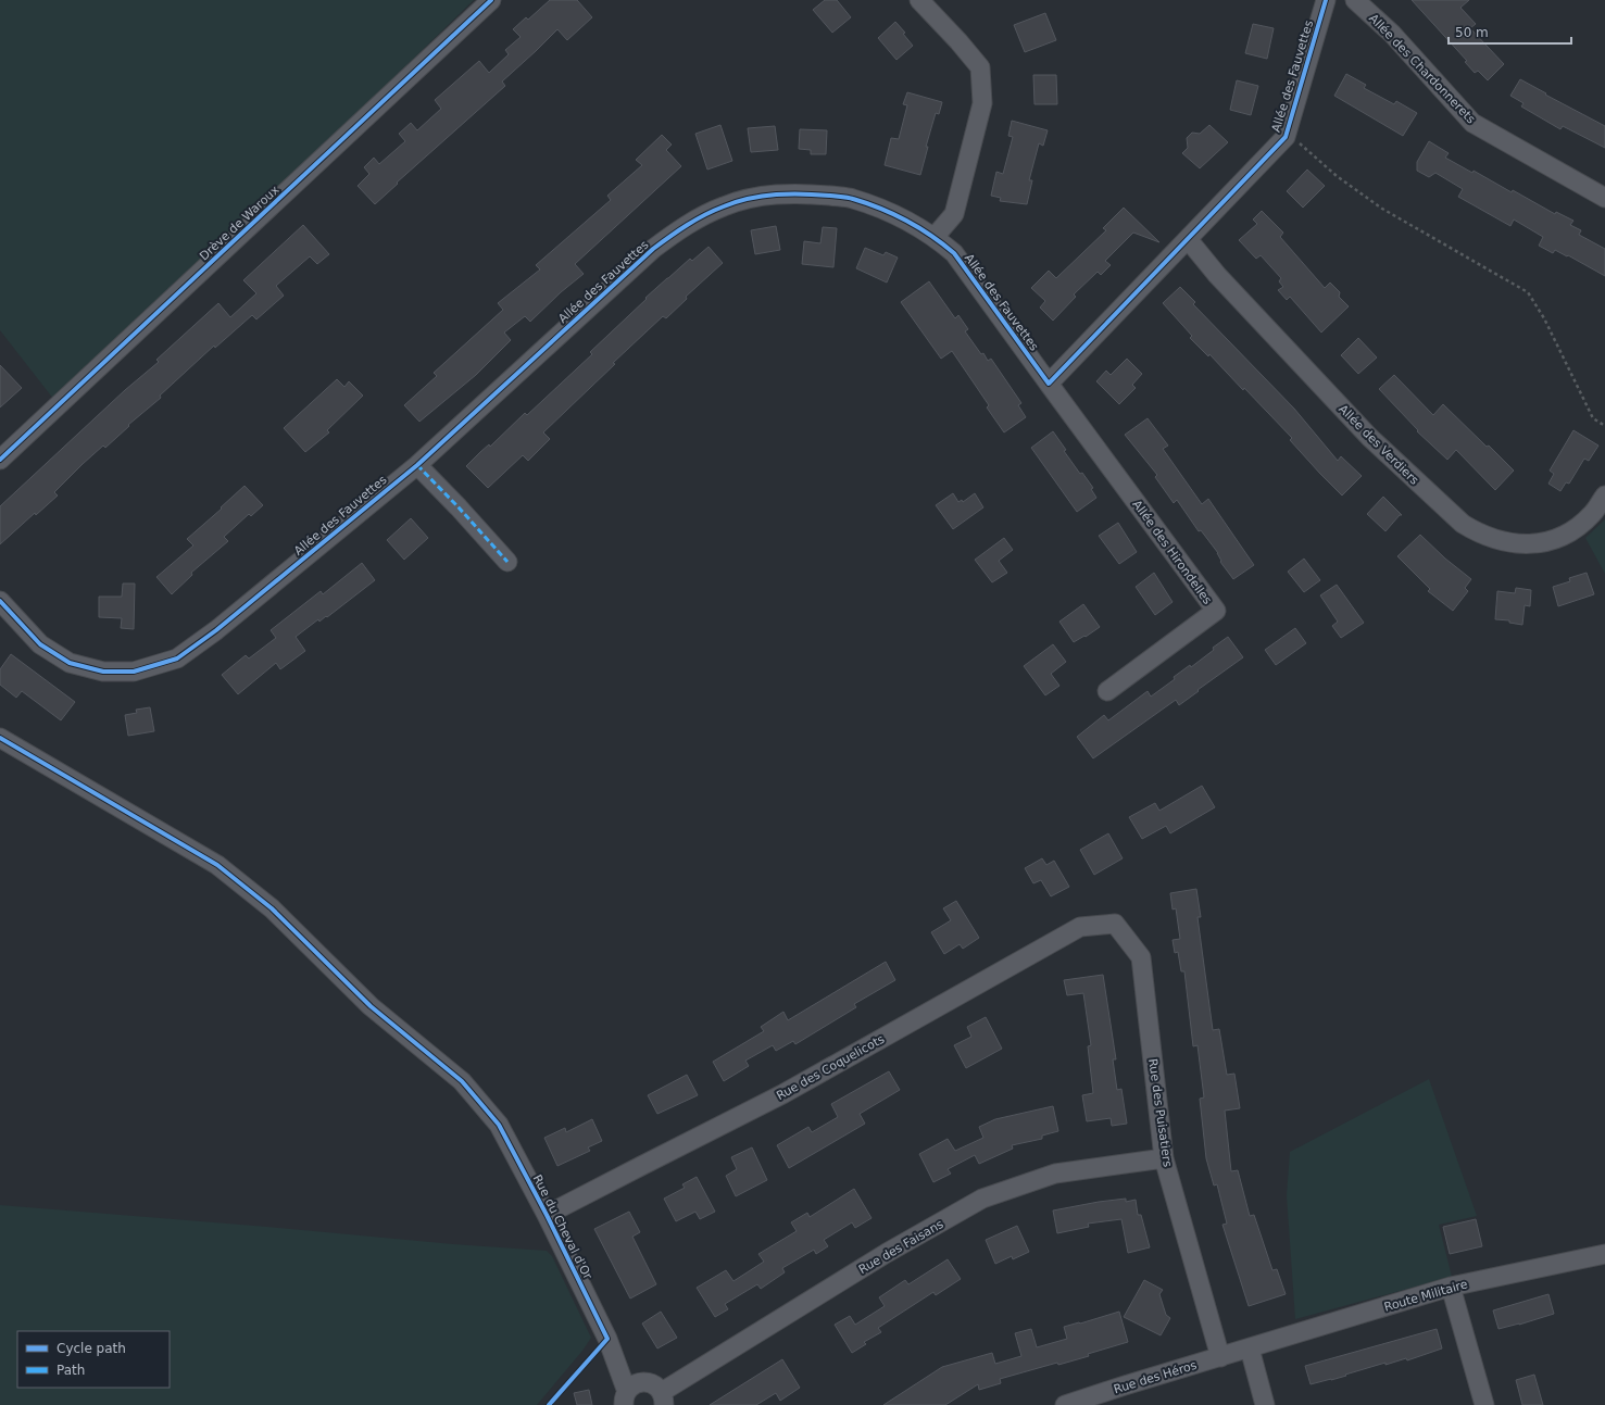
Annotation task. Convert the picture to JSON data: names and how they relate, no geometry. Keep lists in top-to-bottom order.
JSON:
{
  "streets": {
    "street": [
      "Allée des Chardonnerets",
      "Allée des Fauvettes",
      "Drève de Waroux",
      "Allée des Verdiers",
      "Allée des Hirondelles",
      "Rue des Coquelicots",
      "Rue des Puisatiers",
      "Rue du Cheval d'Or",
      "Rue des Faisans",
      "Route Militaire",
      "Rue des Héros"
    ]
  },
  "crossings": [
    ["Allée des Fauvettes", "Allée des Verdiers"],
    ["Allée des Fauvettes", "Allée des Hirondelles"],
    ["Rue des Coquelicots", "Rue des Puisatiers"],
    ["Rue des Coquelicots", "Rue du Cheval d'Or"],
    ["Rue des Puisatiers", "Rue des Faisans"],
    ["Rue des Puisatiers", "Route Militaire"],
    ["Rue des Puisatiers", "Rue des Héros"],
    ["Route Militaire", "Rue des Héros"]
  ],
  "legend": ["Cycle path", "Path"],
  "scale_bar": "50 m"
}
